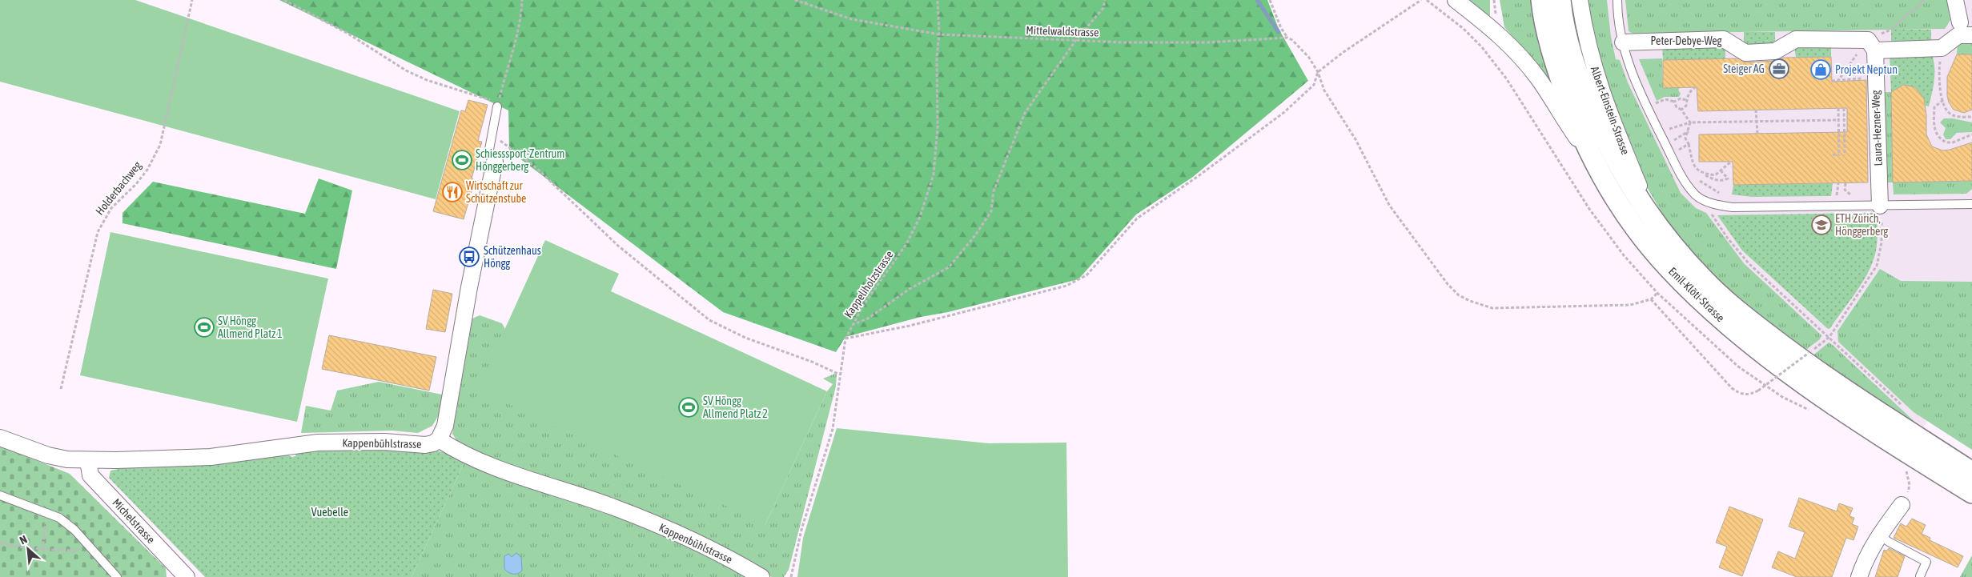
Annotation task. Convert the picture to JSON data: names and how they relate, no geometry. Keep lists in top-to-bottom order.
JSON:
{
  "streets": {
    "street": [
      "Peter-Debye-Weg",
      "Albert-Einstein-Strasse",
      "Laura-Hezner-Weg",
      "Emil-Klöti-Strasse",
      "Kappenbühlstrasse",
      "Michelstrasse"
    ],
    "path": ["Mittelwaldstrasse", "Holderbachweg", "Kappeliholzstrasse"]
  },
  "crossings": [
    ["Mittelwaldstrasse", "Kappeliholzstrasse"],
    ["Peter-Debye-Weg", "Laura-Hezner-Weg"],
    ["Albert-Einstein-Strasse", "Emil-Klöti-Strasse"],
    ["Kappenbühlstrasse", "Michelstrasse"]
  ],
  "parks": ["Vuebelle"],
  "places": {
    "office": ["Steiger AG"],
    "shop": ["Projekt Neptun"],
    "sports": ["Schiesssport-Zentrum Hönggerberg", "SV Höngg Allmend Platz 1", "SV Höngg Allmend Platz 2"],
    "restaurant": ["Wirtschaft zur Schützenstube"],
    "school or university": ["ETH Zürich, Hönggerberg"],
    "bus stop": ["Schützenhaus Höngg"]
  },
  "north": "top left"
}
